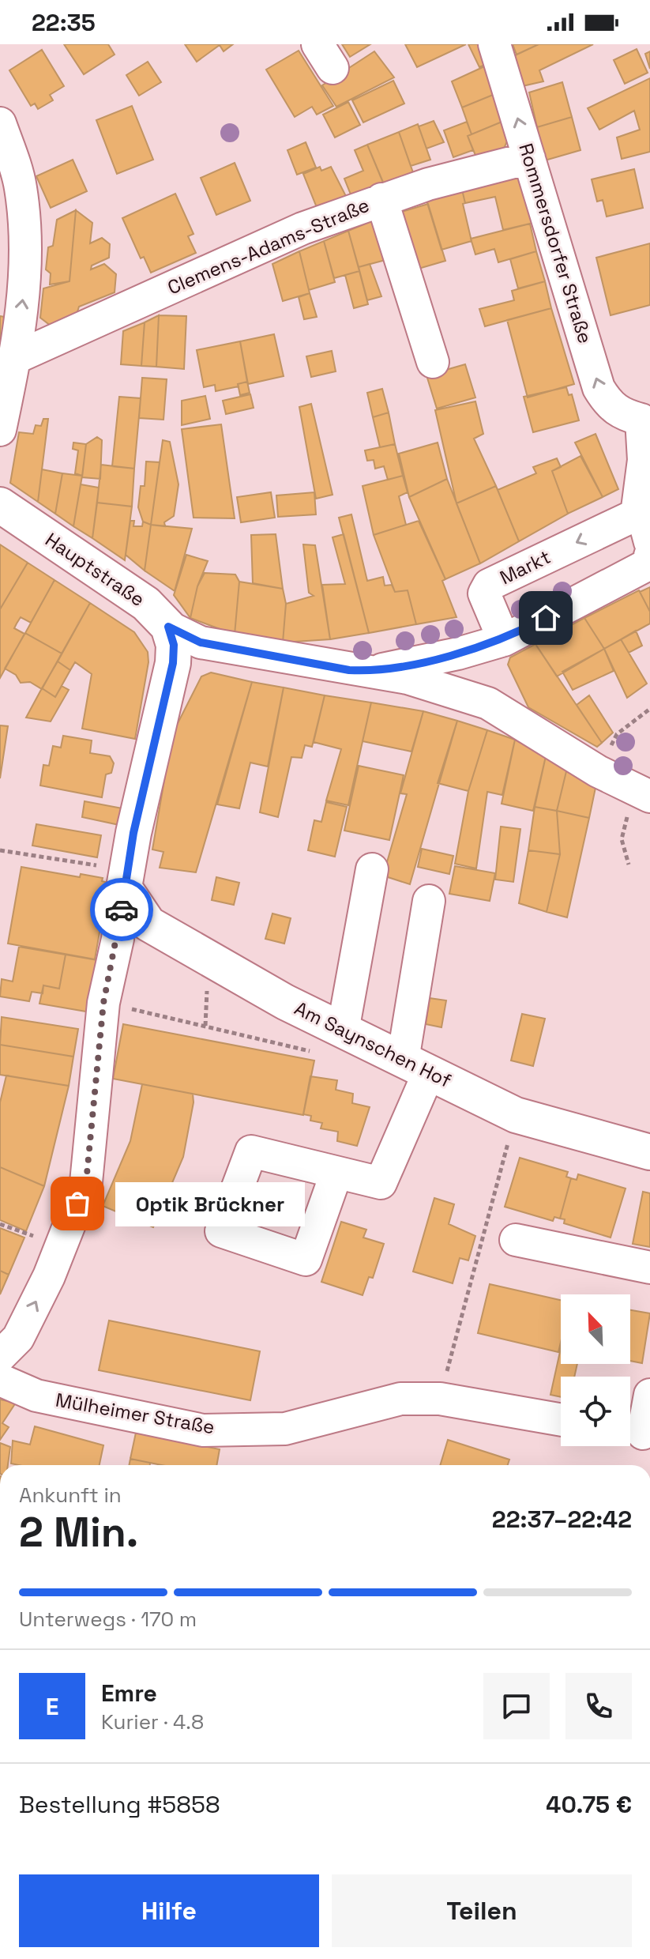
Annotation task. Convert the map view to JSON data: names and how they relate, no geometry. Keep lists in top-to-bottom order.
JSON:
{
  "streets": {
    "main road": ["Hauptstraße", "Am Saynschen Hof"],
    "street": [
      "Rommersdorfer Straße",
      "Clemens-Adams-Straße",
      "Markt",
      "Mülheimer Straße"
    ]
  },
  "crossings": [
    ["Rommersdorfer Straße", "Clemens-Adams-Straße"],
    ["Rommersdorfer Straße", "Markt"],
    ["Markt", "Hauptstraße"]
  ],
  "places": ["Optik Brückner"],
  "north": "top left",
  "page": {
    "status": "22:35",
    "bubble": "Optik Brückner",
    "heading": ["2 Min.", "Ankunft in", "22:37–22:42"],
    "panel": [
      "Emre",
      "Kurier · 4.8",
      "Bestellung #5858",
      "40.75 €"
    ],
    "bar": "Unterwegs · 170 m",
    "round": "E",
    "buttons": ["Hilfe", "Teilen"]
  }
}
